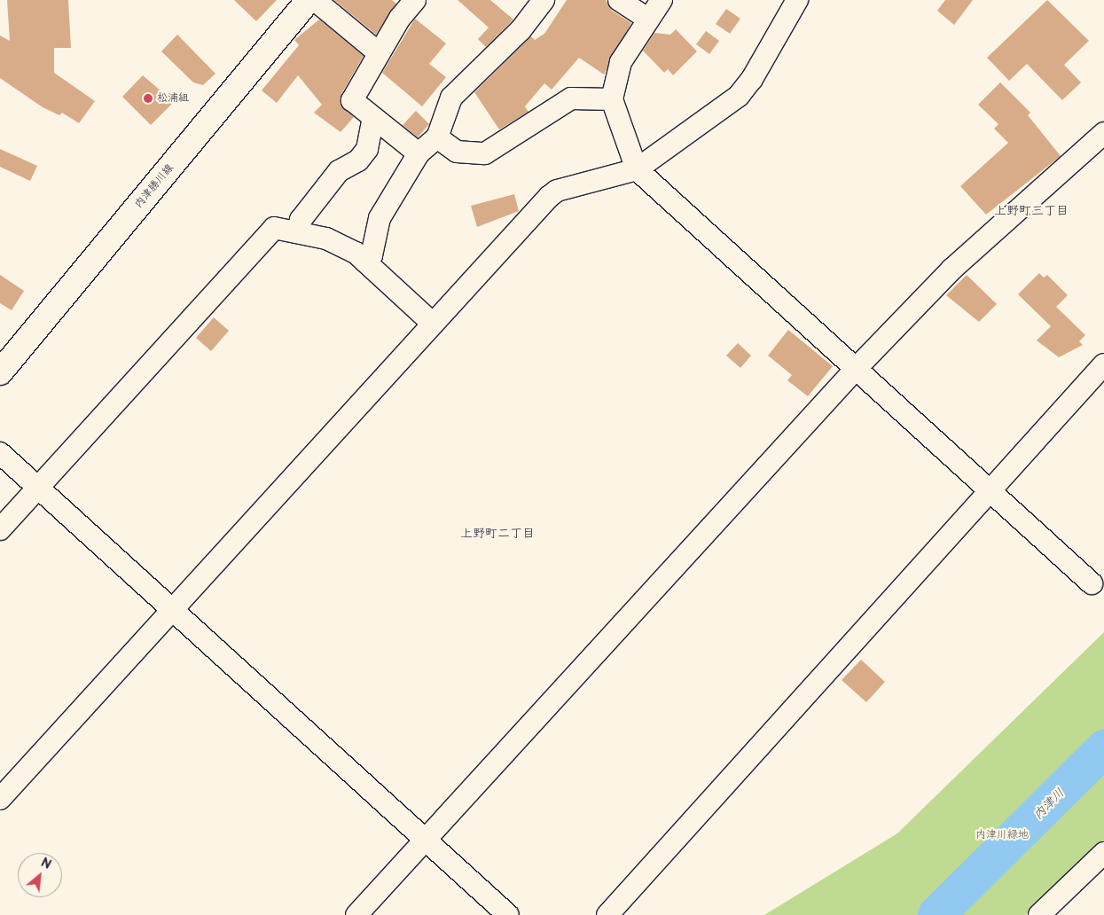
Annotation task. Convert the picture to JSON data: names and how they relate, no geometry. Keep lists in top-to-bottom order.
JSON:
{
  "streets": {
    "main road": ["内津勝川線"]
  },
  "districts": ["上野町三丁目", "上野町二丁目"],
  "water": ["内津川"],
  "parks": ["内津川緑地"],
  "places": ["松浦組"],
  "north": "top right"
}
